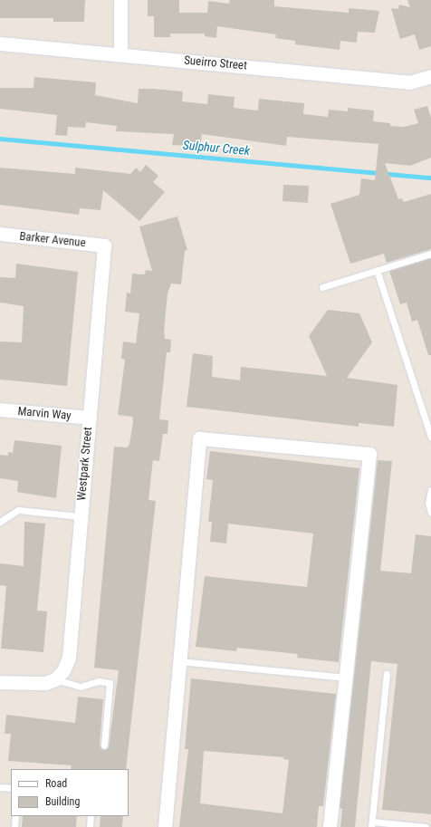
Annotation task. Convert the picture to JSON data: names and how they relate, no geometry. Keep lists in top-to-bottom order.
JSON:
{
  "streets": {
    "street": [
      "Sueirro Street",
      "Barker Avenue",
      "Marvin Way",
      "Westpark Street"
    ]
  },
  "crossings": [
    ["Barker Avenue", "Westpark Street"],
    ["Marvin Way", "Westpark Street"]
  ],
  "water": ["Sulphur Creek"],
  "legend": ["Road", "Building"]
}
